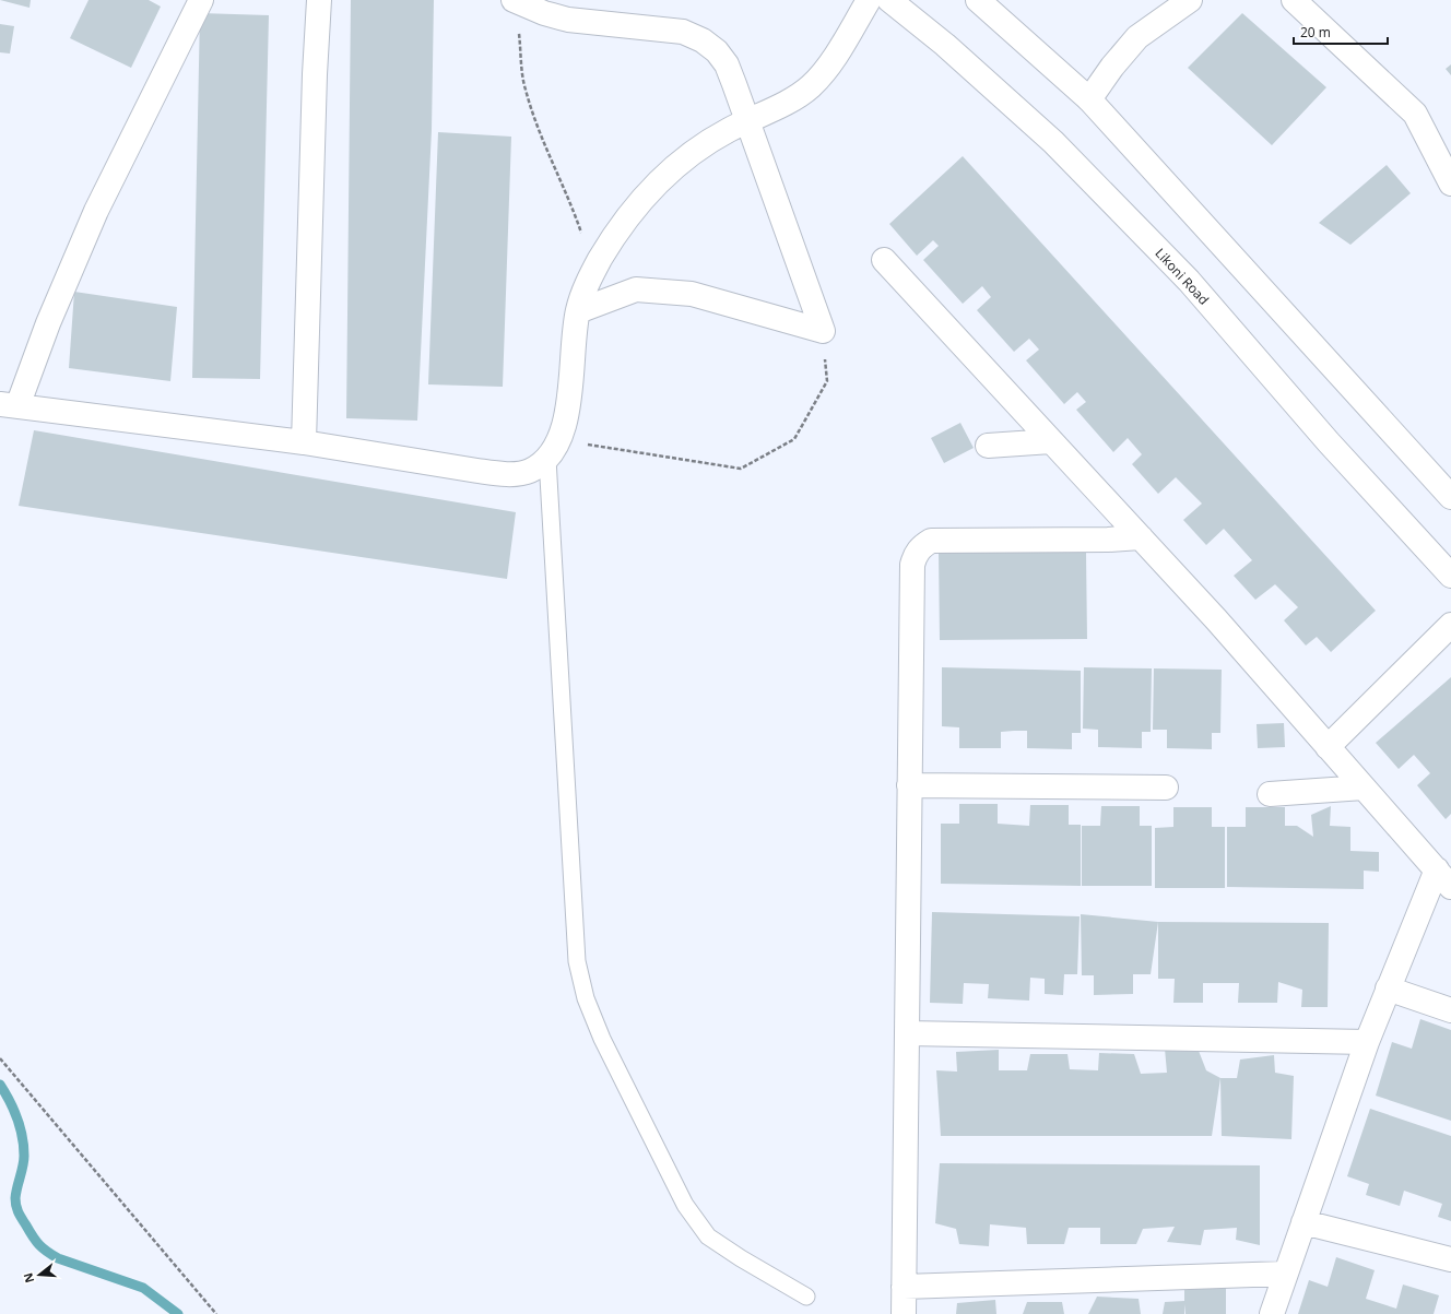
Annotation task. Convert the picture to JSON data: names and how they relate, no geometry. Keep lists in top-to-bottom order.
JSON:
{
  "streets": {
    "street": ["Likoni Road"]
  },
  "scale_bar": "20 m",
  "north": "left"
}
